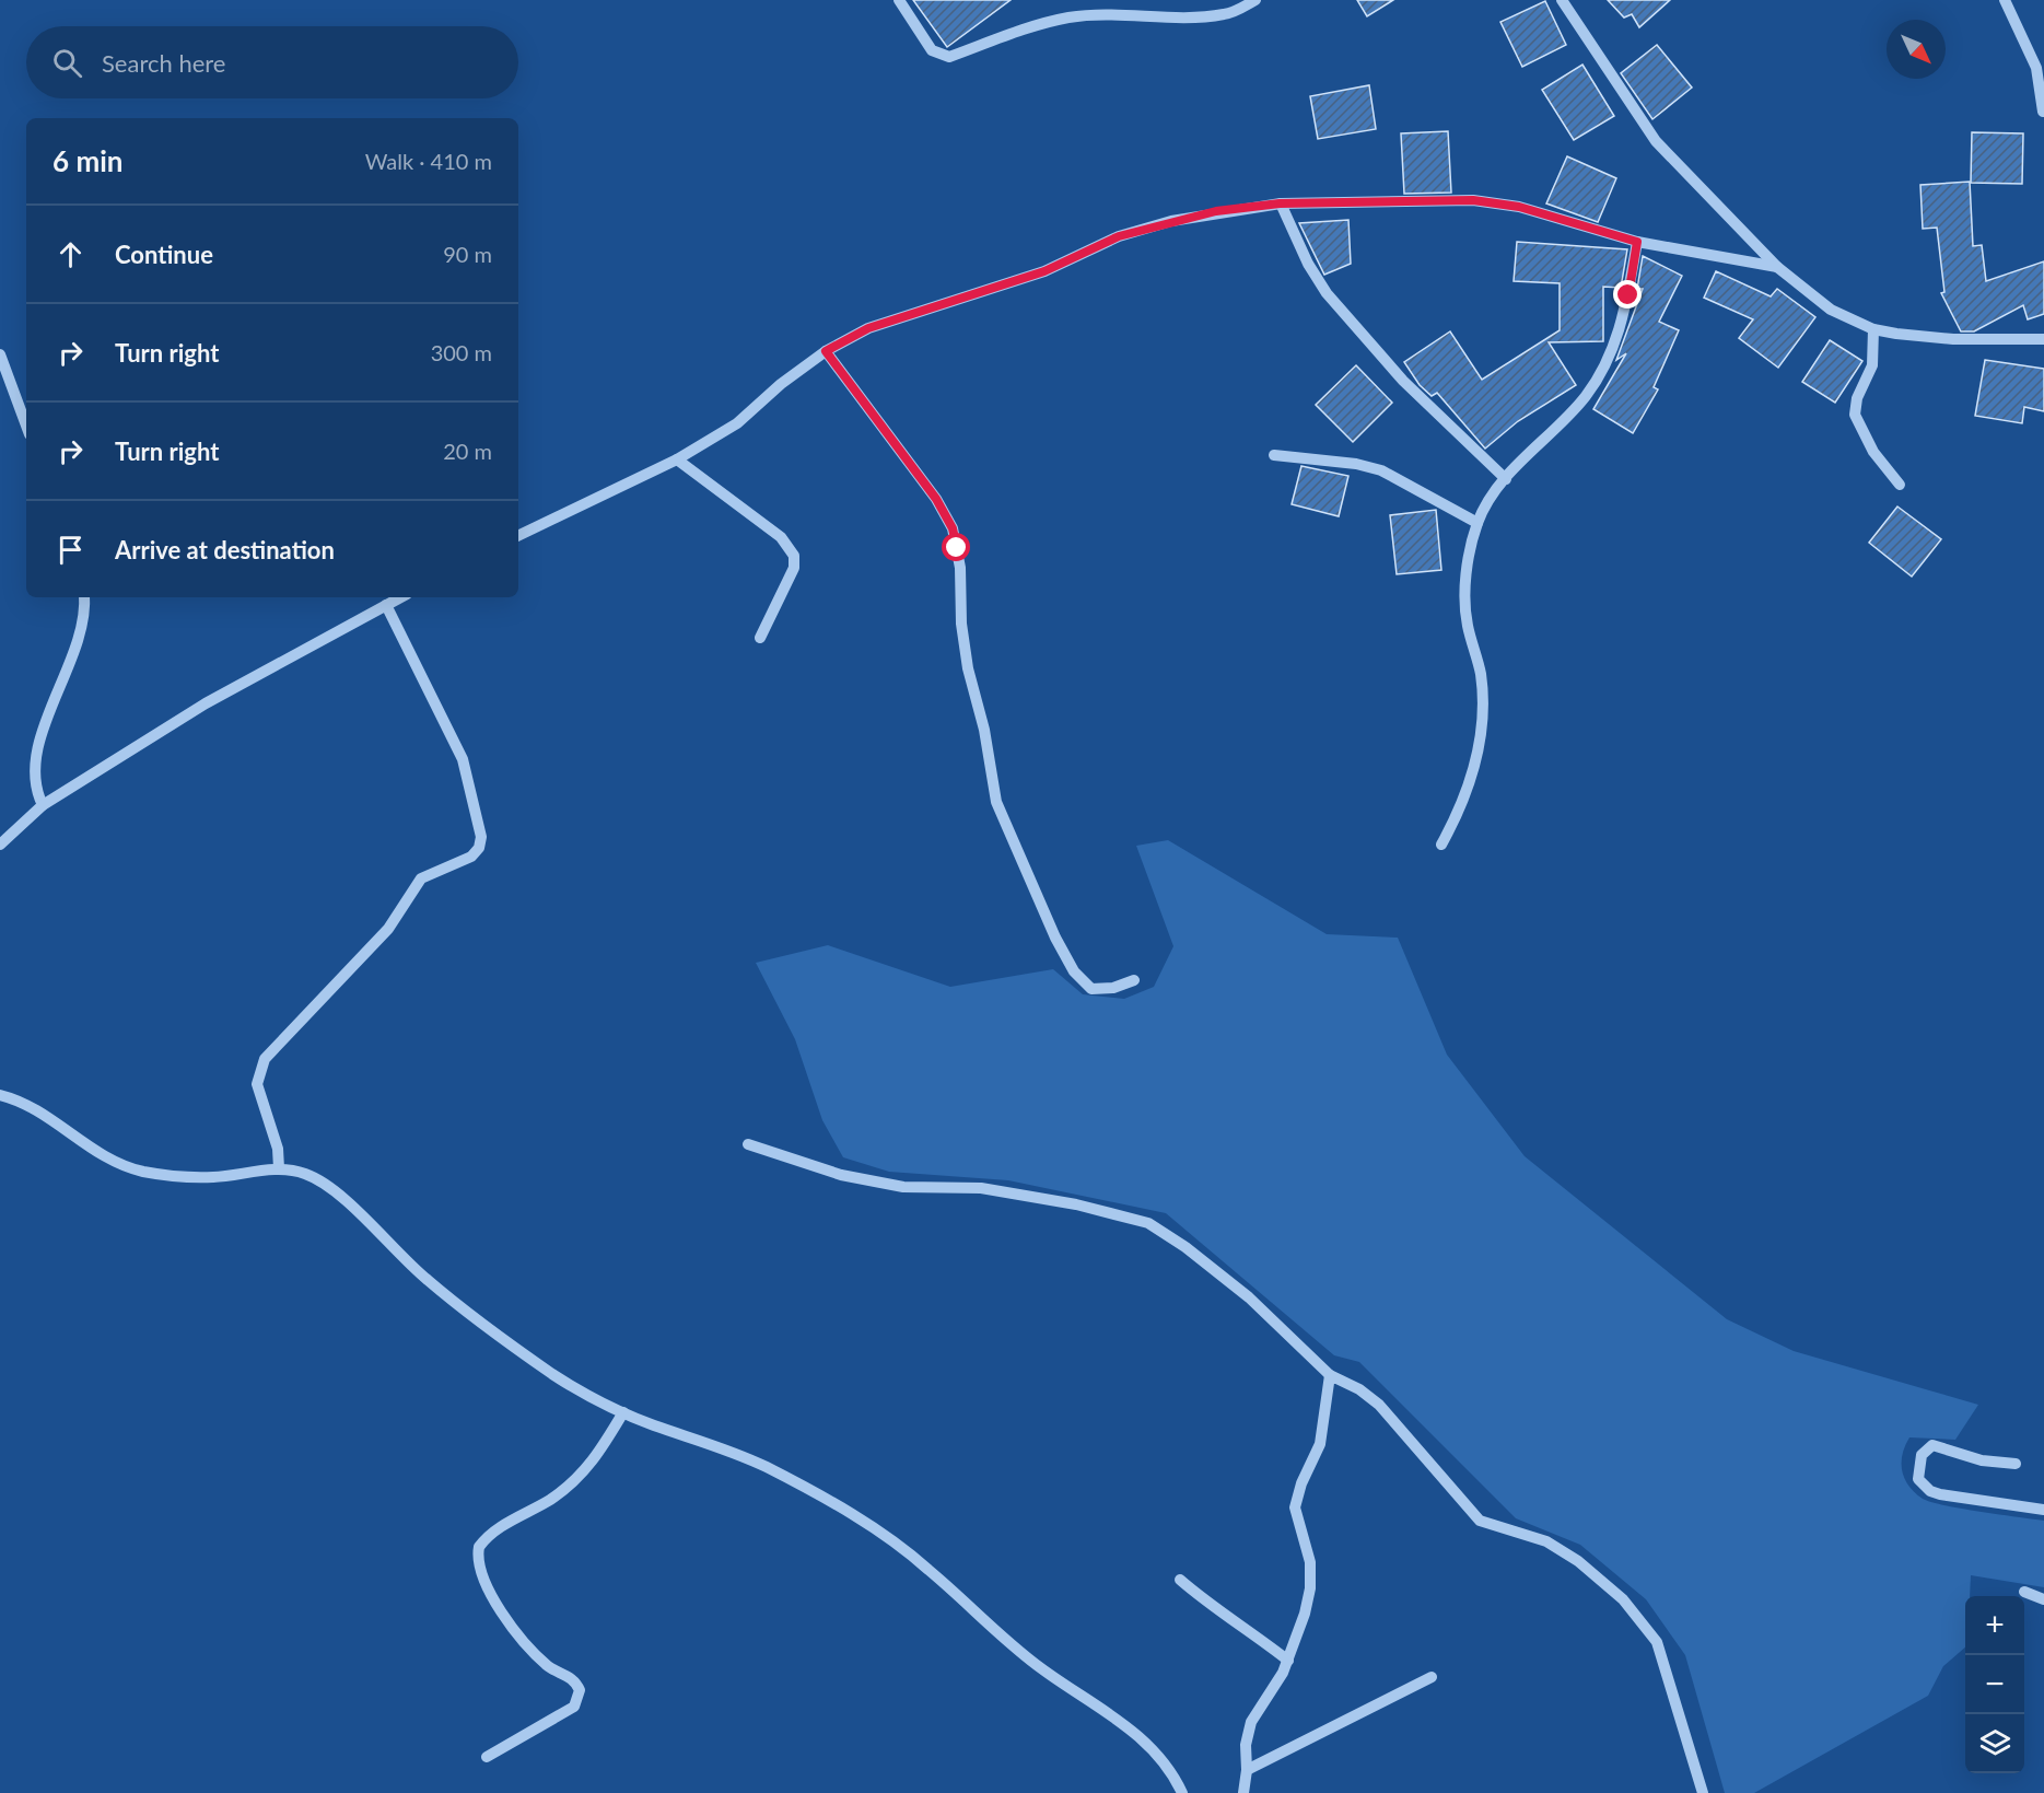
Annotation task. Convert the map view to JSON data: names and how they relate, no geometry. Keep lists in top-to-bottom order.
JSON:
{
  "north": "bottom right",
  "page": {
    "search": "Search here",
    "heading": ["6 min", "Walk · 410 m"],
    "list": [
      ["Continue", "90 m"],
      ["Turn right", "300 m"],
      ["Turn right", "20 m"],
      "Arrive at destination"
    ],
    "map_buttons": ["+", "−"]
  }
}
